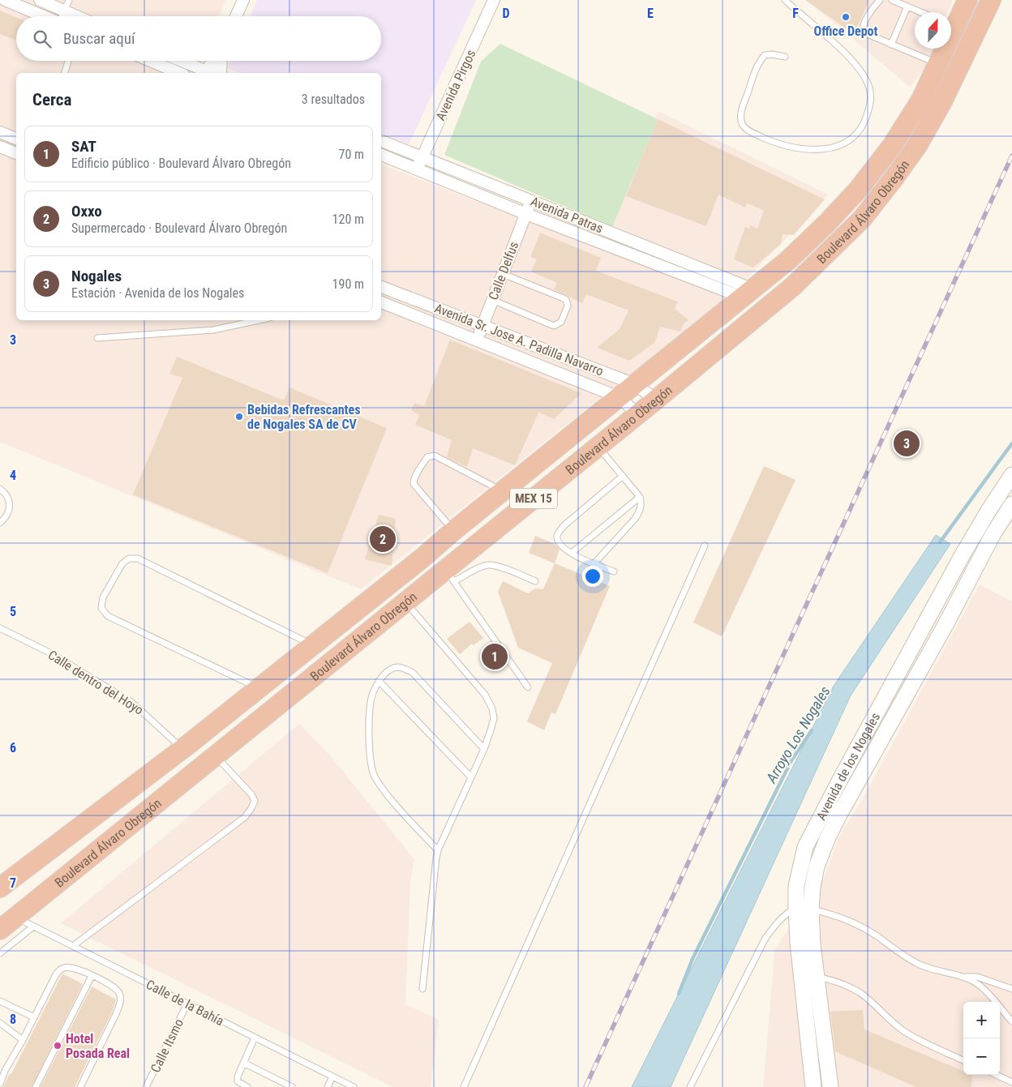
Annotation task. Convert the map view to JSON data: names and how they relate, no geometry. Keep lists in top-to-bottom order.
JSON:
{
  "streets": {
    "highway": ["Boulevard Álvaro Obregón", "MEX 15"],
    "main road": ["Avenida de los Nogales"],
    "street": [
      "Avenida Pirgos",
      "Avenida Patras",
      "Calle Delfus",
      "Avenida Sr. Jose A. Padilla Navarro"
    ],
    "lane": ["Calle dentro del Hoyo", "Calle de la Bahía", "Calle Itsmo"]
  },
  "crossings": [
    ["Avenida Pirgos", "Avenida Patras"],
    ["Boulevard Álvaro Obregón", "Avenida Patras"],
    ["Boulevard Álvaro Obregón", "Avenida Sr. Jose A. Padilla Navarro"],
    ["Boulevard Álvaro Obregón", "Calle dentro del Hoyo"],
    ["Boulevard Álvaro Obregón", "Calle de la Bahía"],
    ["Avenida Patras", "Calle Delfus"],
    ["Calle Delfus", "Avenida Sr. Jose A. Padilla Navarro"],
    ["Calle de la Bahía", "Calle Itsmo"]
  ],
  "water": ["Arroyo Los Nogales"],
  "places": ["Office Depot", "Bebidas Refrescantes de Nogales SA de CV", "Hotel Posada Real"],
  "north": "top",
  "page": {
    "search": "Buscar aquí",
    "heading": ["Cerca", "3 resultados"],
    "list": [
      {
        "mark": "1",
        "name": "SAT",
        "note": "Edificio público · Boulevard Álvaro Obregón",
        "value": "70 m"
      },
      {
        "mark": "2",
        "name": "Oxxo",
        "note": "Supermercado · Boulevard Álvaro Obregón",
        "value": "120 m"
      },
      {
        "mark": "3",
        "name": "Nogales",
        "note": "Estación · Avenida de los Nogales",
        "value": "190 m"
      }
    ],
    "pins": ["3", "2", "1"],
    "map_buttons": ["+", "−"]
  },
  "grid": {
    "columns": ["D", "E", "F"],
    "rows": [
      "3",
      "4",
      "5",
      "6",
      "7",
      "8"
    ]
  }
}
